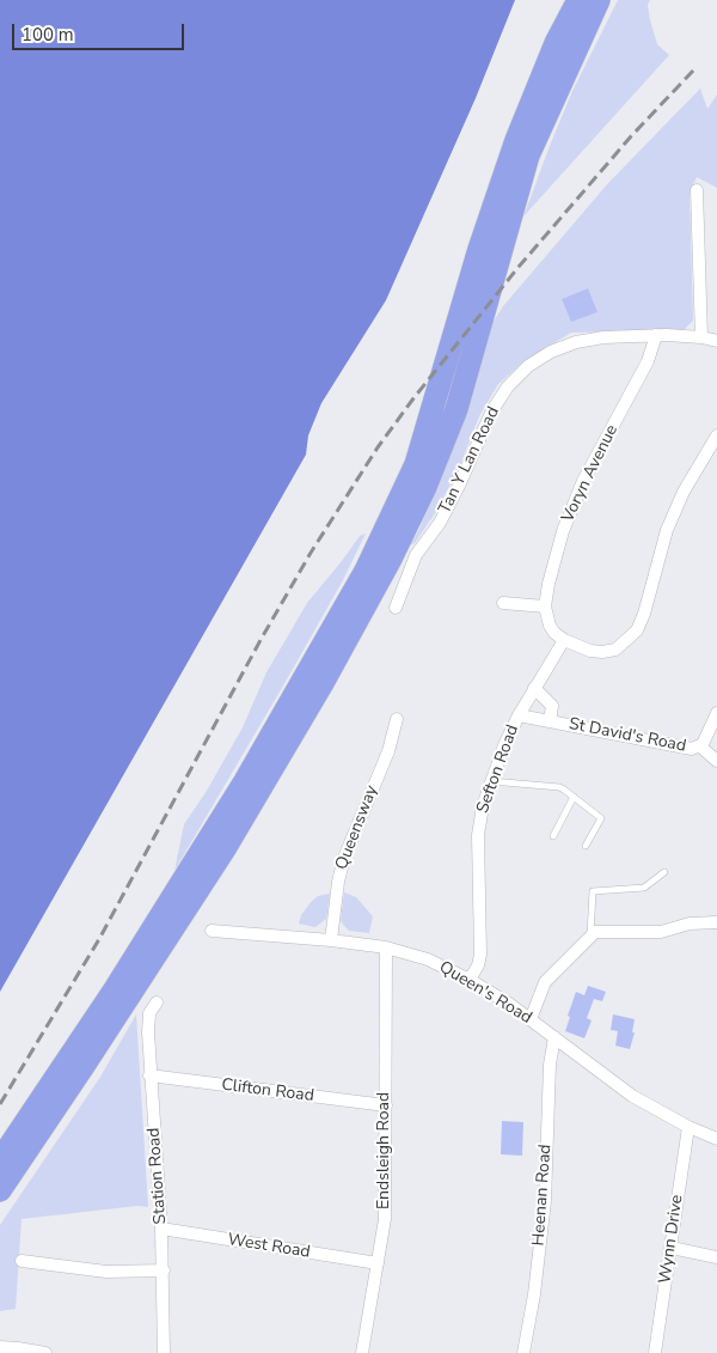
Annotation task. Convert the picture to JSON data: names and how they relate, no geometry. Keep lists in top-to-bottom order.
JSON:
{
  "streets": {
    "street": [
      "Tan Y Lan Road",
      "Voryn Avenue",
      "St David's Road",
      "Sefton Road",
      "Queensway",
      "Queen's Road",
      "Clifton Road",
      "Endsleigh Road",
      "Station Road",
      "Heenan Road",
      "Wynn Drive",
      "West Road"
    ]
  },
  "crossings": [
    ["Tan Y Lan Road", "Voryn Avenue"],
    ["St David's Road", "Sefton Road"],
    ["Sefton Road", "Queen's Road"],
    ["Queensway", "Queen's Road"],
    ["Queen's Road", "Endsleigh Road"],
    ["Queen's Road", "Heenan Road"],
    ["Queen's Road", "Wynn Drive"],
    ["Clifton Road", "Endsleigh Road"],
    ["Clifton Road", "Station Road"],
    ["Endsleigh Road", "West Road"],
    ["Station Road", "West Road"]
  ],
  "scale_bar": "100 m"
}
